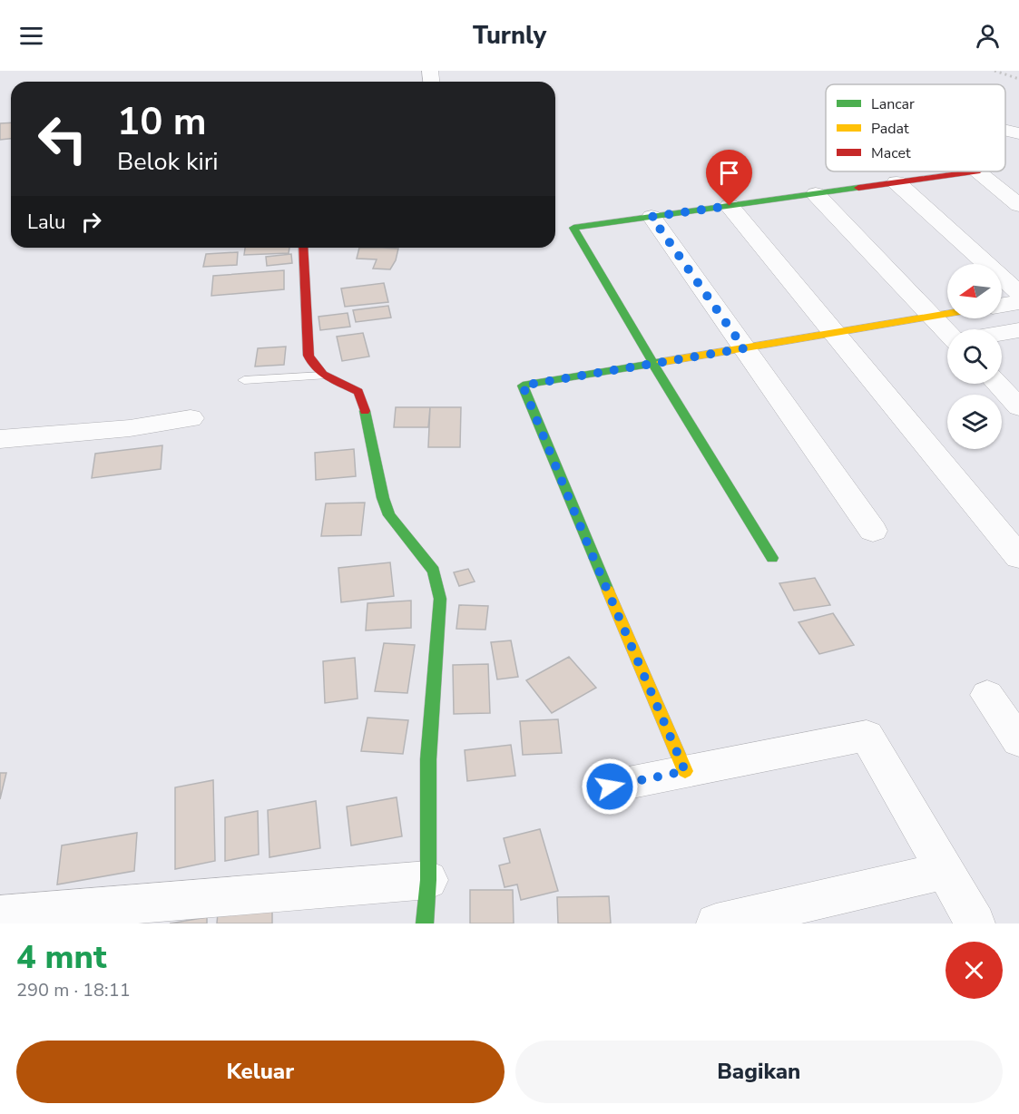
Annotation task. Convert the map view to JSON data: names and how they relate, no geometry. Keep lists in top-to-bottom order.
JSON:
{
  "legend": ["Lancar", "Padat", "Macet"],
  "north": "left",
  "page": {
    "header": "Turnly",
    "turn": ["10 m", "Belok kiri"],
    "then": "Lalu",
    "heading": ["4 mnt", "290 m · 18:11"],
    "buttons": ["Keluar", "Bagikan"]
  }
}
